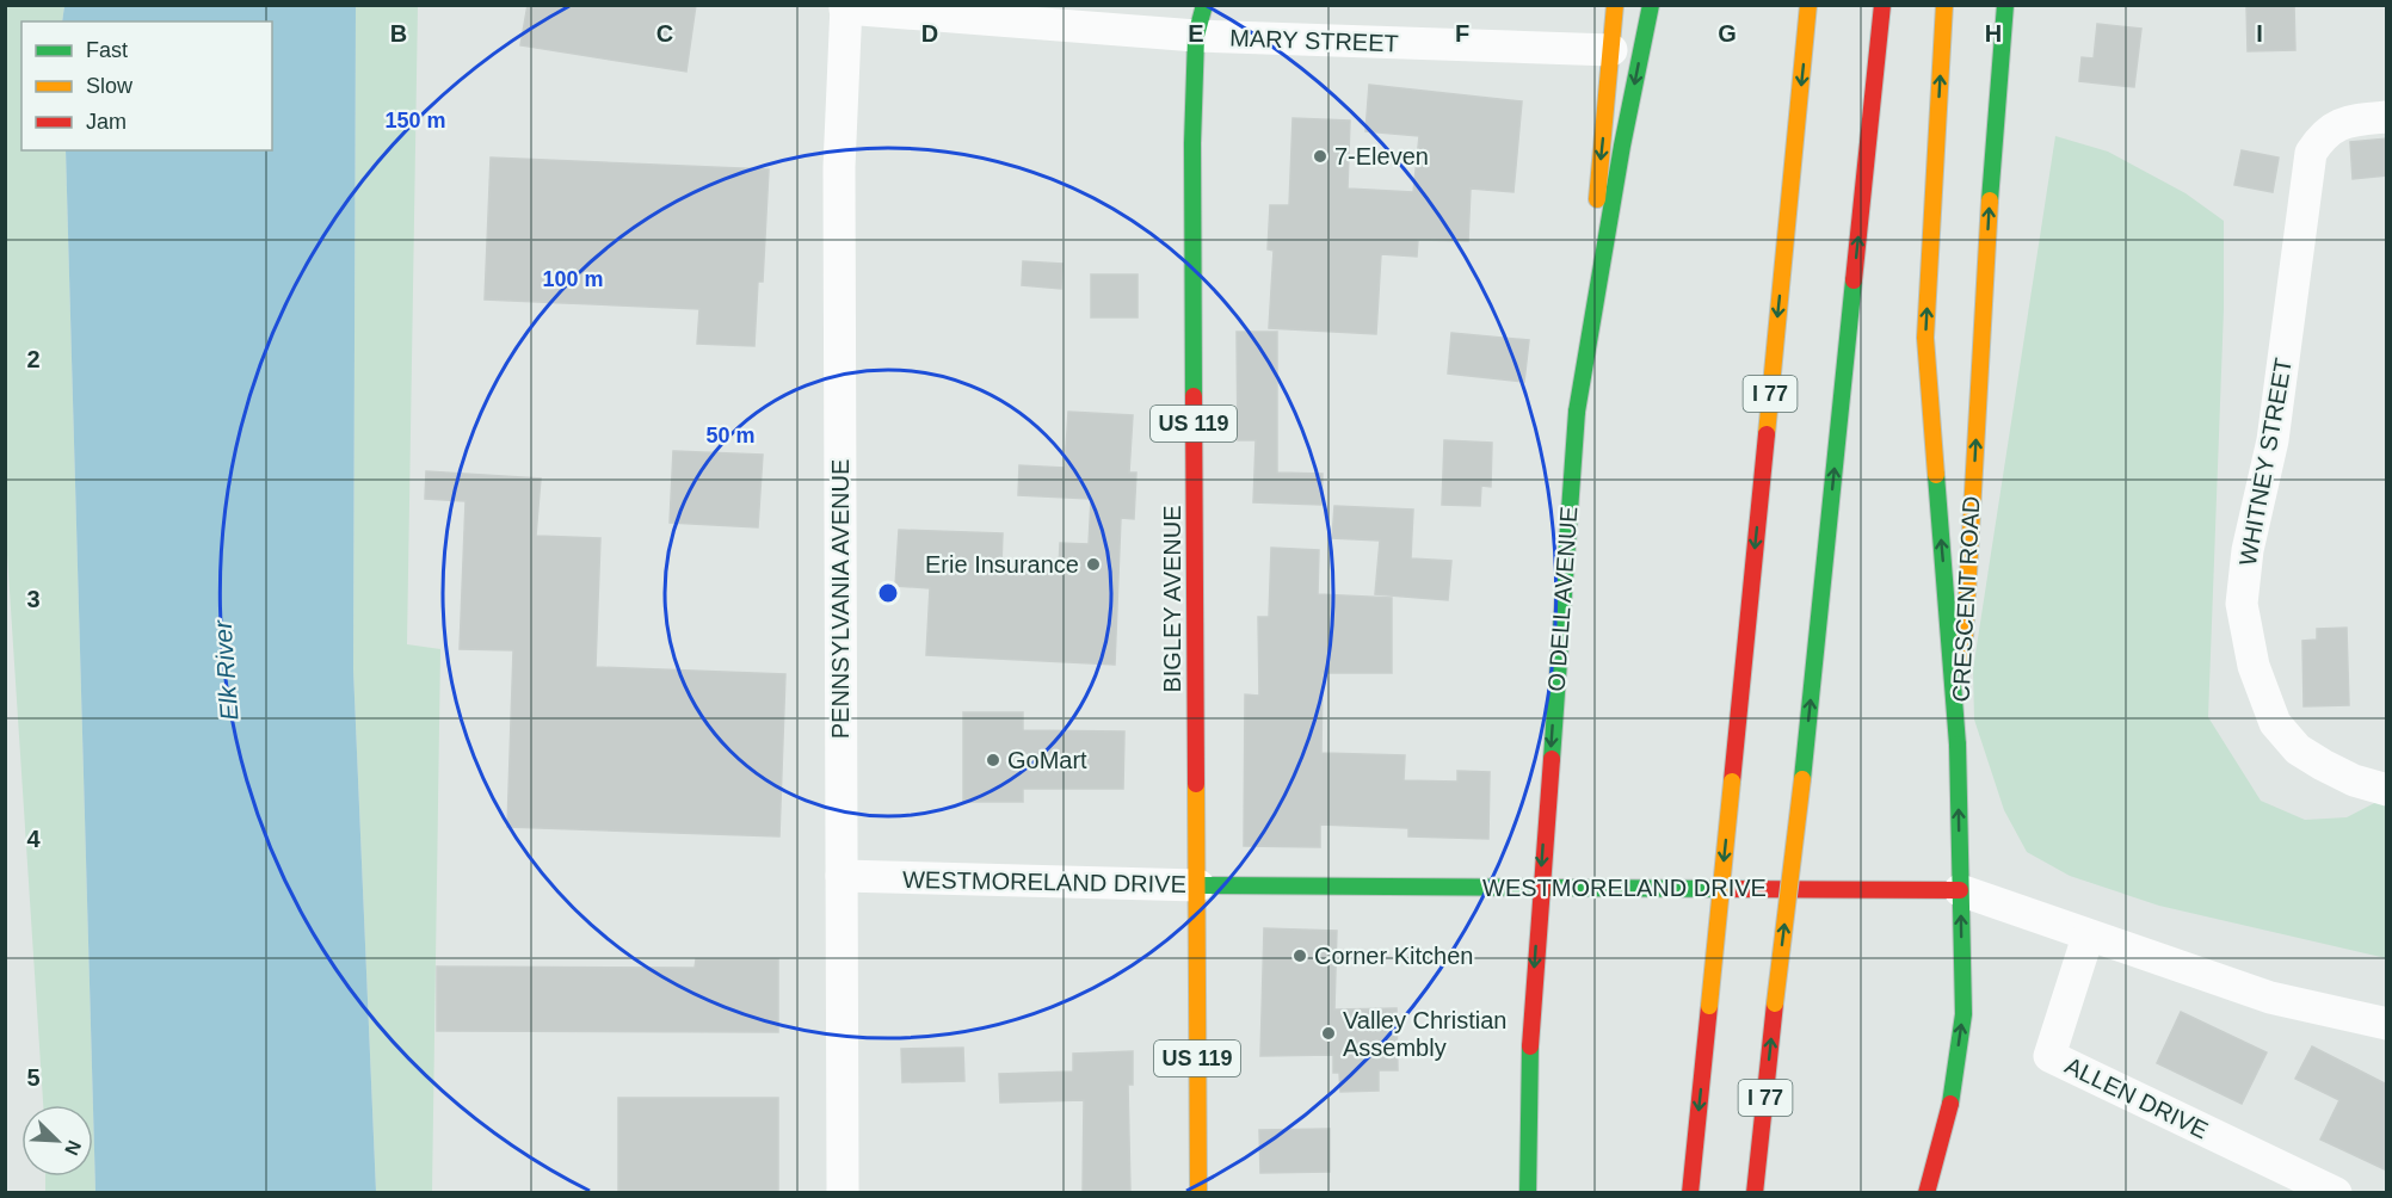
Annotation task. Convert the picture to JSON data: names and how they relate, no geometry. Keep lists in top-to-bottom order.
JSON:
{
  "streets": {
    "main road": [
      "I 77",
      "US 119",
      "BIGLEY AVENUE",
      "O DELL AVENUE",
      "CRESCENT ROAD",
      "WESTMORELAND DRIVE"
    ],
    "street": [
      "MARY STREET",
      "WHITNEY STREET",
      "PENNSYLVANIA AVENUE",
      "ALLEN DRIVE"
    ]
  },
  "crossings": [
    ["MARY STREET", "PENNSYLVANIA AVENUE"],
    ["MARY STREET", "BIGLEY AVENUE"],
    ["MARY STREET", "O DELL AVENUE"],
    ["PENNSYLVANIA AVENUE", "WESTMORELAND DRIVE"],
    ["BIGLEY AVENUE", "WESTMORELAND DRIVE"],
    ["O DELL AVENUE", "WESTMORELAND DRIVE"],
    ["CRESCENT ROAD", "WESTMORELAND DRIVE"],
    ["WESTMORELAND DRIVE", "ALLEN DRIVE"]
  ],
  "water": ["Elk River"],
  "places": [
    "7-Eleven",
    "Erie Insurance",
    "GoMart",
    "Corner Kitchen",
    "Valley Christian Assembly"
  ],
  "legend": ["Fast", "Slow", "Jam"],
  "north": "bottom right",
  "grid": {
    "columns": [
      "B",
      "C",
      "D",
      "E",
      "F",
      "G",
      "H",
      "I"
    ],
    "rows": [
      "2",
      "3",
      "4",
      "5"
    ]
  },
  "rings": ["150 m", "100 m", "50 m"]
}
